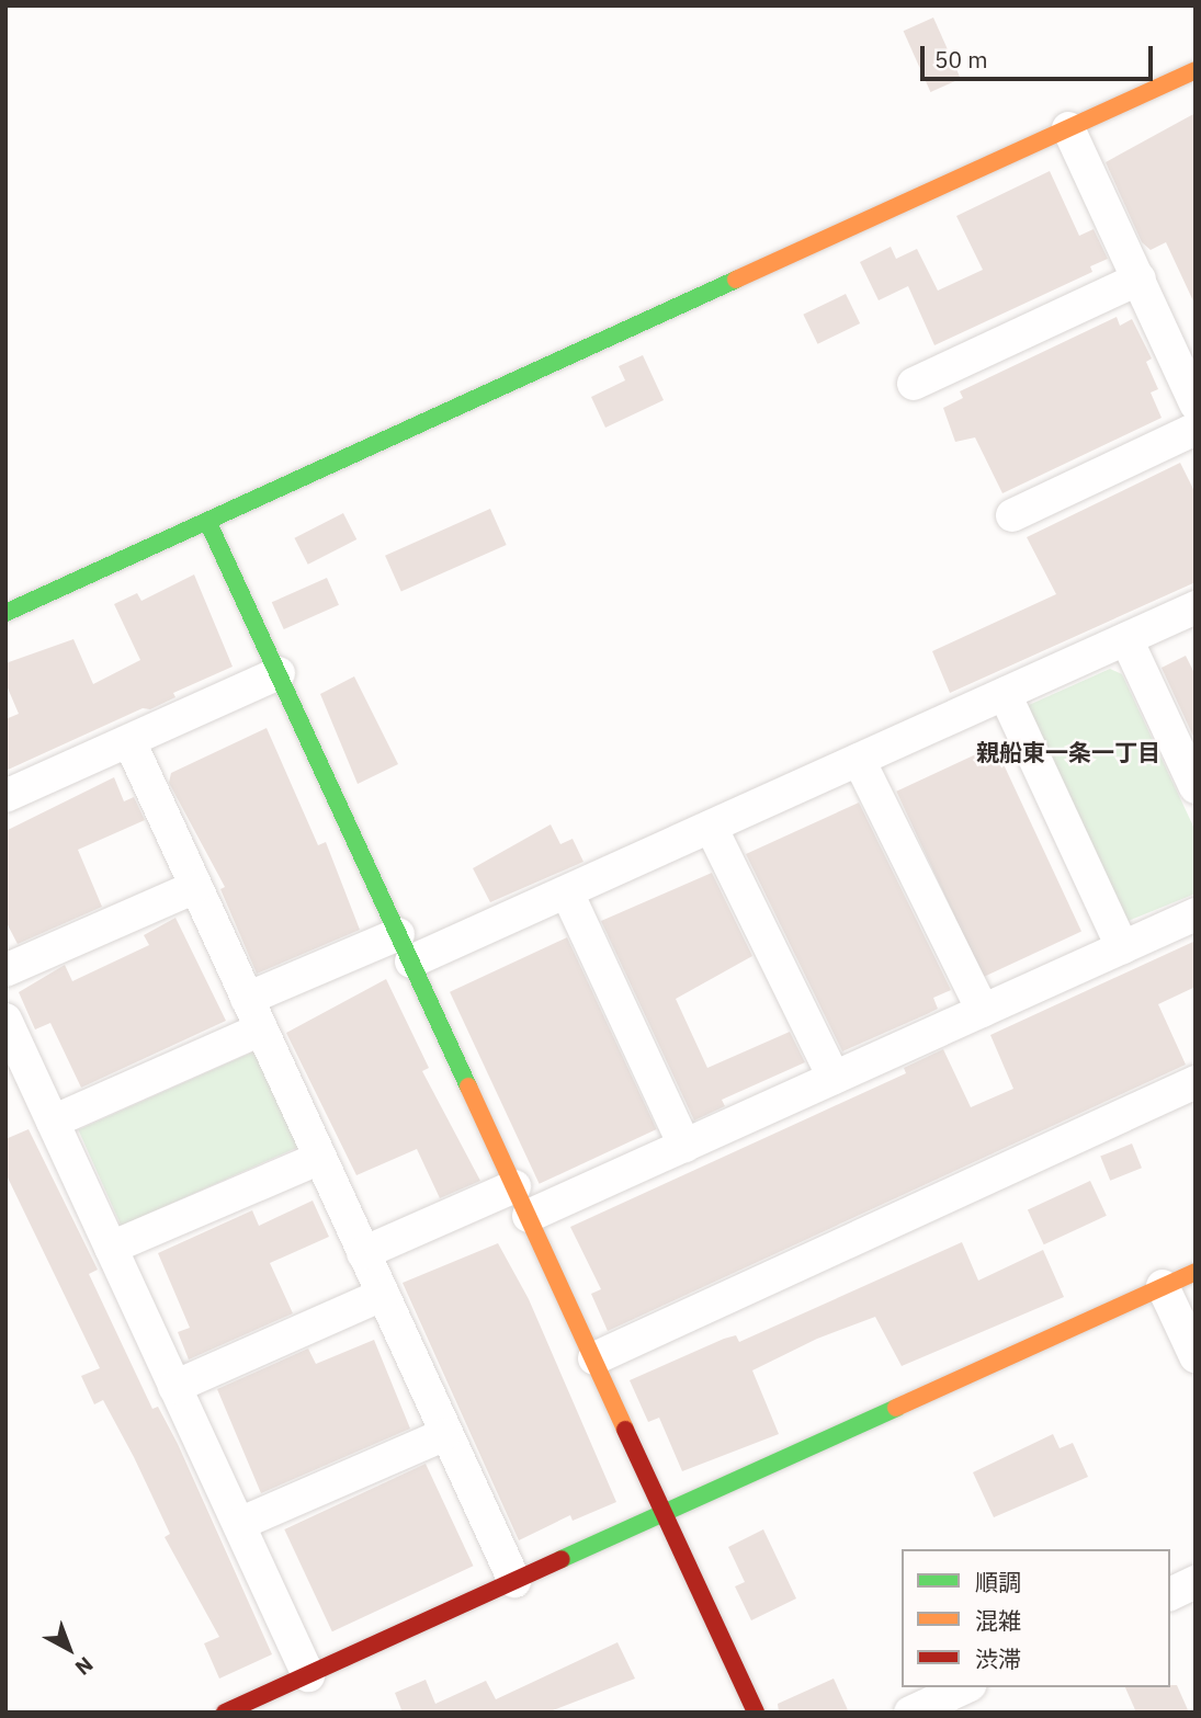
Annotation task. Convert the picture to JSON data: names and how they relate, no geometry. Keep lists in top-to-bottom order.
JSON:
{
  "districts": ["親船東一条一丁目"],
  "legend": ["順調", "混雑", "渋滞"],
  "scale_bar": "50 m",
  "north": "bottom right"
}
